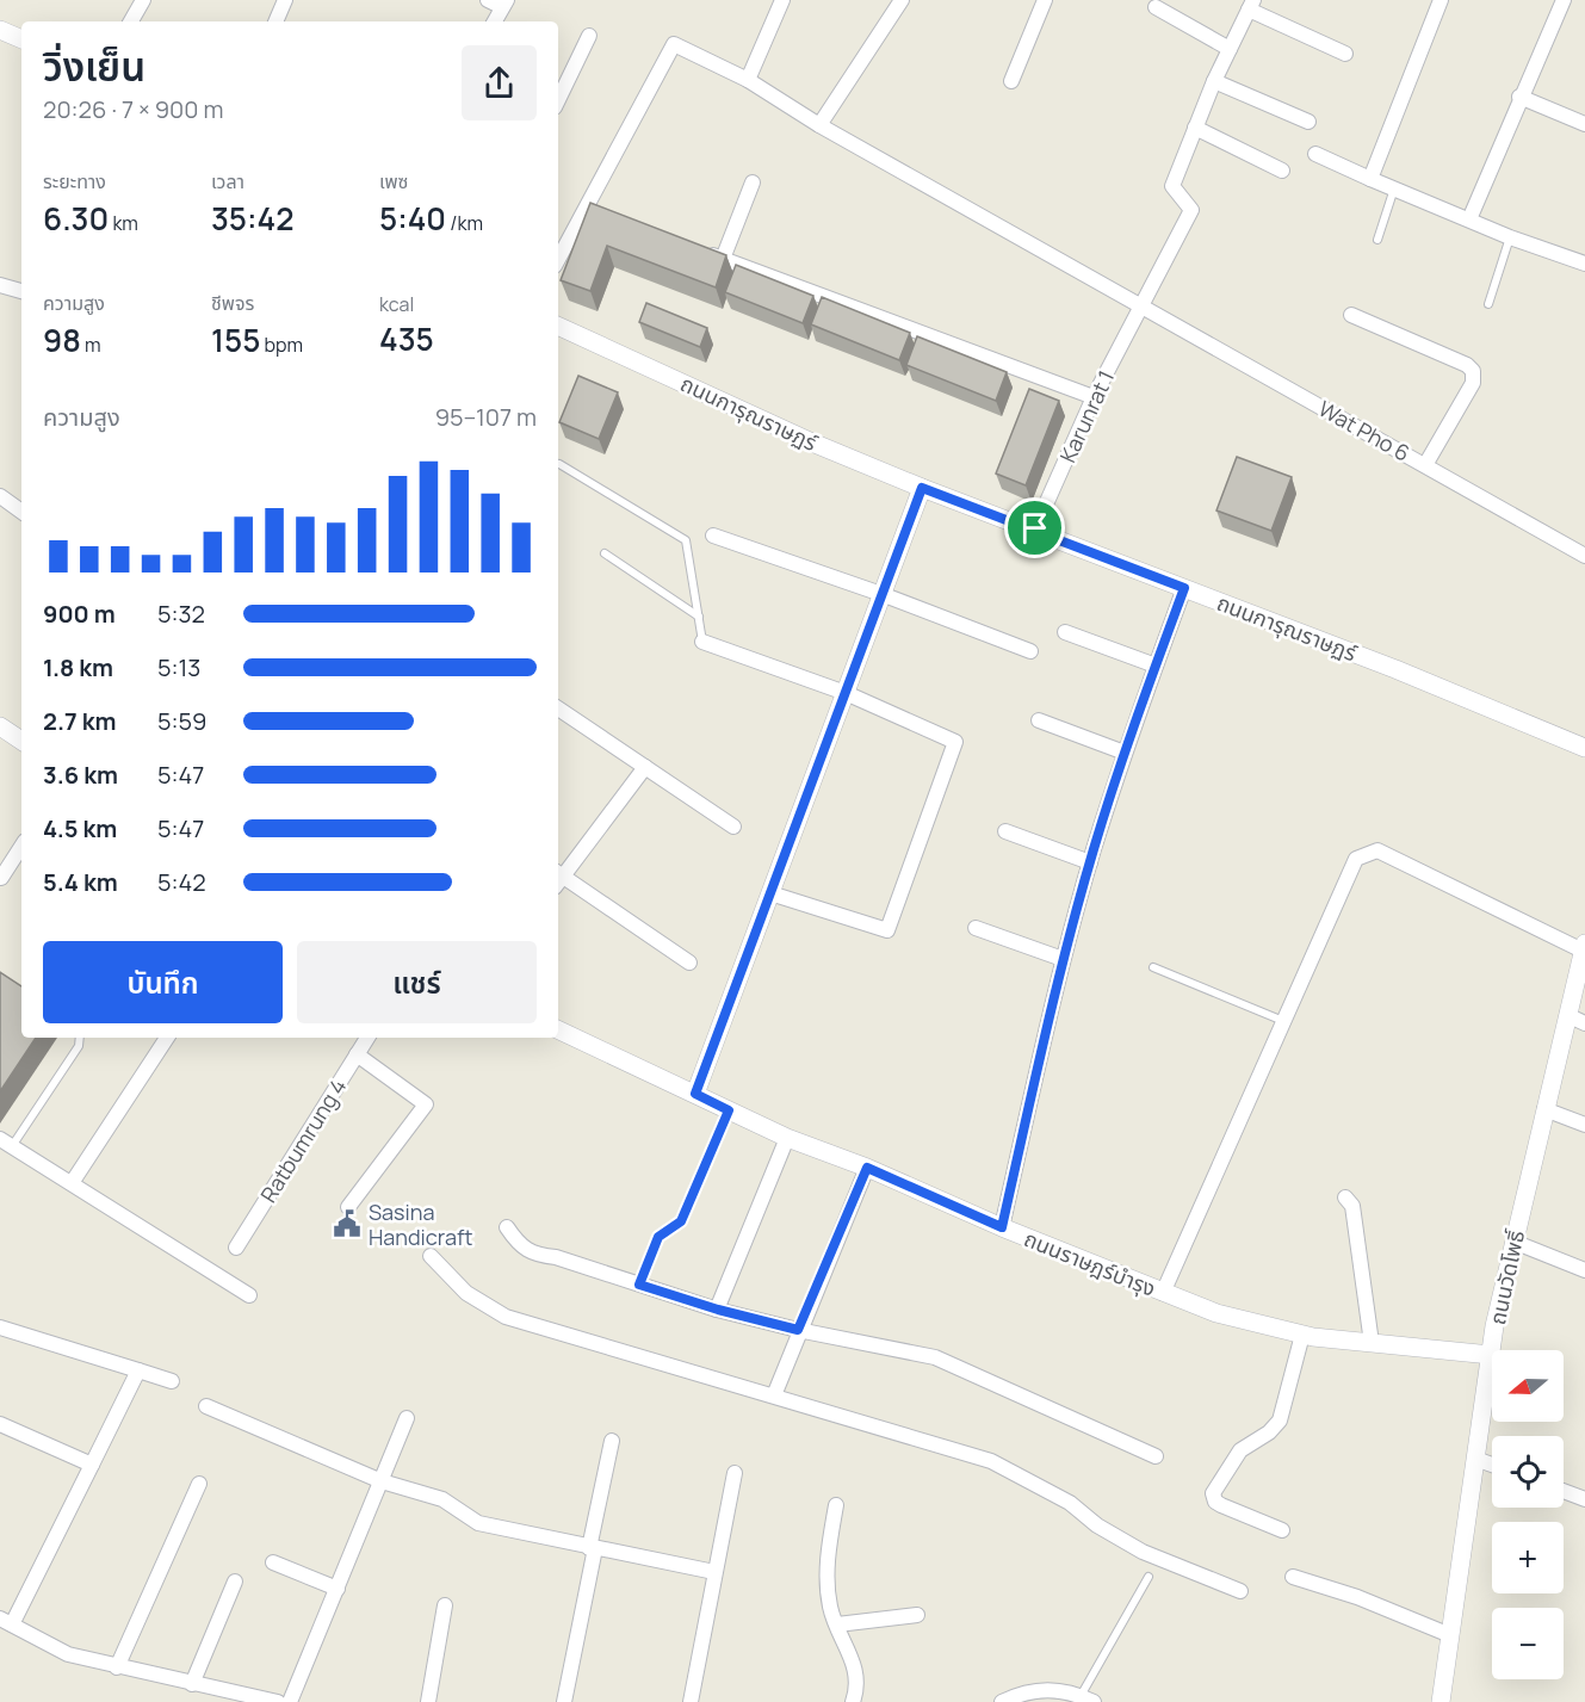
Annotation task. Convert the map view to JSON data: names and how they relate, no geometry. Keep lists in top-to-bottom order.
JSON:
{
  "streets": {
    "street": [
      "ถนนการุณราษฏร์",
      "Karunrat 1",
      "Wat Pho 6",
      "Ratbumrung 4",
      "ถนนราษฎร์บำรุง",
      "ถนนวัดโพธิ์"
    ]
  },
  "crossings": [
    ["ถนนการุณราษฏร์", "Karunrat 1"],
    ["Karunrat 1", "Wat Pho 6"],
    ["ถนนราษฎร์บำรุง", "ถนนวัดโพธิ์"]
  ],
  "places": {
    "public building": ["Sasina Handicraft"]
  },
  "north": "left",
  "page": {
    "heading": ["วิ่งเย็น", "20:26 · 7 × 900 m"],
    "stats": [
      ["ระยะทาง", "6.30 km"],
      ["เวลา", "35:42"],
      ["เพซ", "5:40 /km"],
      ["ความสูง", "98 m"],
      ["ชีพจร", "155 bpm"],
      ["kcal", "435"]
    ],
    "chart": ["ความสูง", "95–107 m"],
    "list": [
      {
        "name": "900 m",
        "note": "5:32"
      },
      {
        "name": "1.8 km",
        "note": "5:13"
      },
      {
        "name": "2.7 km",
        "note": "5:59"
      },
      {
        "name": "3.6 km",
        "note": "5:47"
      },
      {
        "name": "4.5 km",
        "note": "5:47"
      },
      {
        "name": "5.4 km",
        "note": "5:42"
      }
    ],
    "buttons": ["บันทึก", "แชร์"],
    "map_buttons": ["+", "−"]
  }
}
